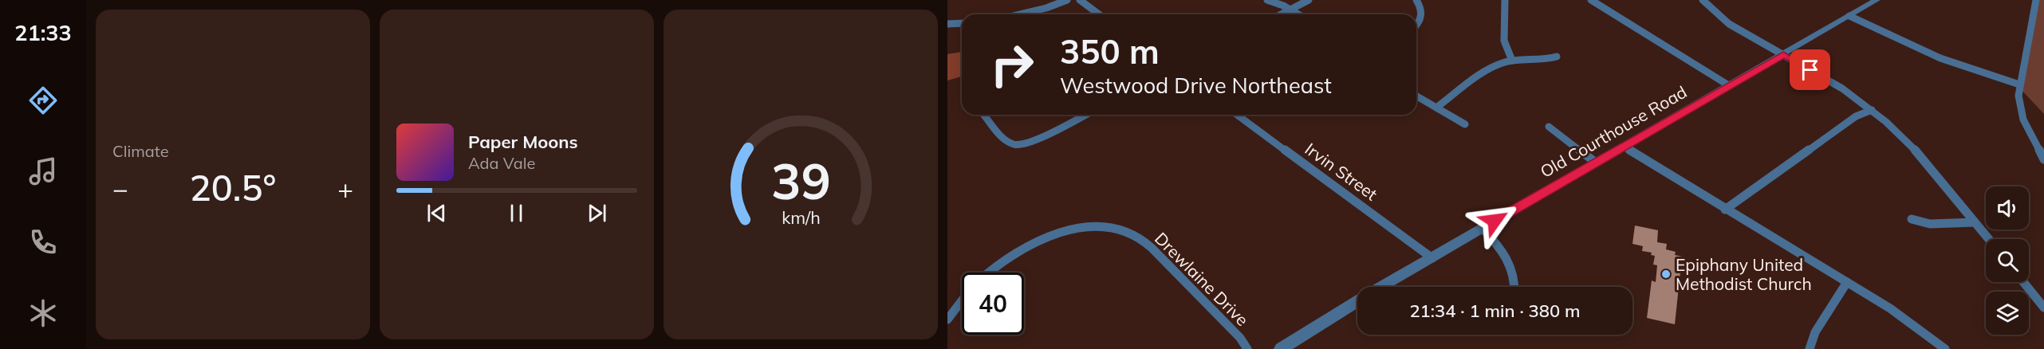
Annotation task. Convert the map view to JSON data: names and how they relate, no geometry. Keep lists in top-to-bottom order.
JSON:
{
  "streets": {
    "street": ["Old Courthouse Road", "Irvin Street", "Drewlaine Drive"]
  },
  "crossings": [
    ["Old Courthouse Road", "Irvin Street"]
  ],
  "places": ["Epiphany United Methodist Church"],
  "page": {
    "tabs": "21:33",
    "tile": "Climate",
    "turn": ["350 m", "Westwood Drive Northeast"],
    "song": ["Paper Moons", "Ada Vale"],
    "heat": ["−", "20.5°", "+"],
    "limit": "40",
    "trip": "21:34 · 1 min · 380 m",
    "gauge": ["39", "km/h"]
  }
}
